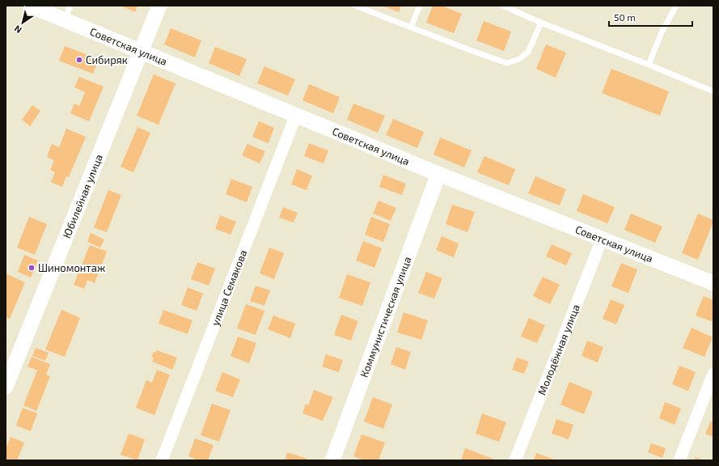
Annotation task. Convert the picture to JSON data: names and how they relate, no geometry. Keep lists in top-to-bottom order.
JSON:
{
  "streets": {
    "street": [
      "Советская улица",
      "Юбилейная улица",
      "улица Семакова",
      "Коммунистическая улица",
      "Молодёжная улица"
    ]
  },
  "crossings": [
    ["Советская улица", "Юбилейная улица"],
    ["Советская улица", "улица Семакова"],
    ["Советская улица", "Коммунистическая улица"],
    ["Советская улица", "Молодёжная улица"]
  ],
  "places": ["Сибиряк", "Шиномонтаж"],
  "scale_bar": "50 m",
  "north": "bottom left"
}
